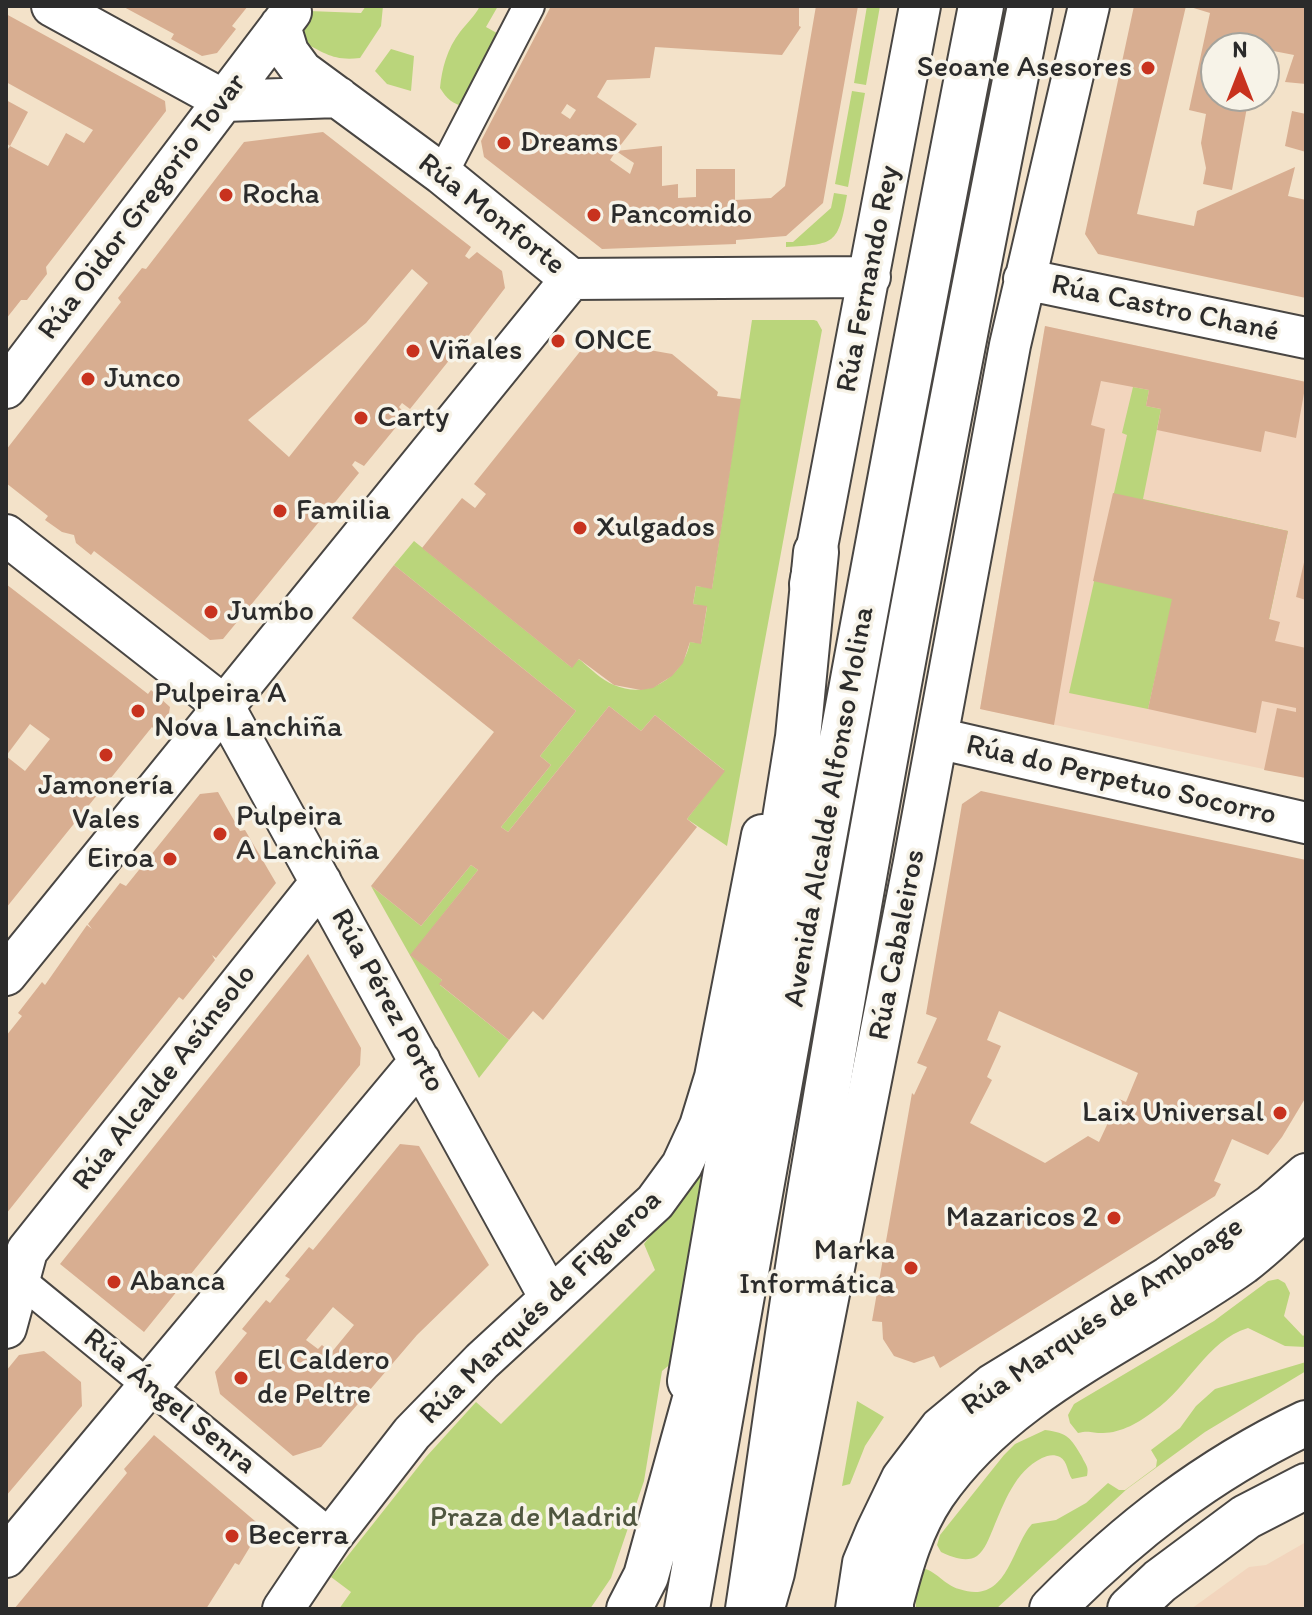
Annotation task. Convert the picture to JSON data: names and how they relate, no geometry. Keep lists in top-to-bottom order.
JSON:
{
  "streets": {
    "main road": ["Avenida Alcalde Alfonso Molina"],
    "street": [
      "Rúa Oidor Gregorio Tovar",
      "Rúa Monforte",
      "Rúa Fernando Rey",
      "Rúa Castro Chané",
      "Rúa do Perpetuo Socorro",
      "Rúa Cabaleiros",
      "Rúa Pérez Porto",
      "Rúa Alcalde Asúnsolo",
      "Rúa Marqués de Figueroa",
      "Rúa Marqués de Amboage",
      "Rúa Ángel Senra"
    ]
  },
  "crossings": [
    ["Rúa Oidor Gregorio Tovar", "Rúa Monforte"],
    ["Rúa Monforte", "Rúa Fernando Rey"],
    ["Rúa Fernando Rey", "Rúa Marqués de Figueroa"],
    ["Rúa Castro Chané", "Rúa Cabaleiros"],
    ["Rúa do Perpetuo Socorro", "Rúa Cabaleiros"],
    ["Rúa Pérez Porto", "Rúa Alcalde Asúnsolo"],
    ["Rúa Pérez Porto", "Rúa Marqués de Figueroa"],
    ["Rúa Alcalde Asúnsolo", "Rúa Ángel Senra"],
    ["Rúa Marqués de Figueroa", "Rúa Ángel Senra"]
  ],
  "parks": ["Praza de Madrid"],
  "places": [
    "Seoane Asesores",
    "Dreams",
    "Rocha",
    "Pancomido",
    "ONCE",
    "Viñales",
    "Junco",
    "Carty",
    "Familia",
    "Xulgados",
    "Jumbo",
    "Pulpeira A Nova Lanchiña",
    "Jamonería Vales",
    "Pulpeira A Lanchiña",
    "Eiroa",
    "Laix Universal",
    "Mazaricos 2",
    "Marka Informática",
    "Abanca",
    "El Caldero de Peltre",
    "Becerra"
  ],
  "north": "top"
}
